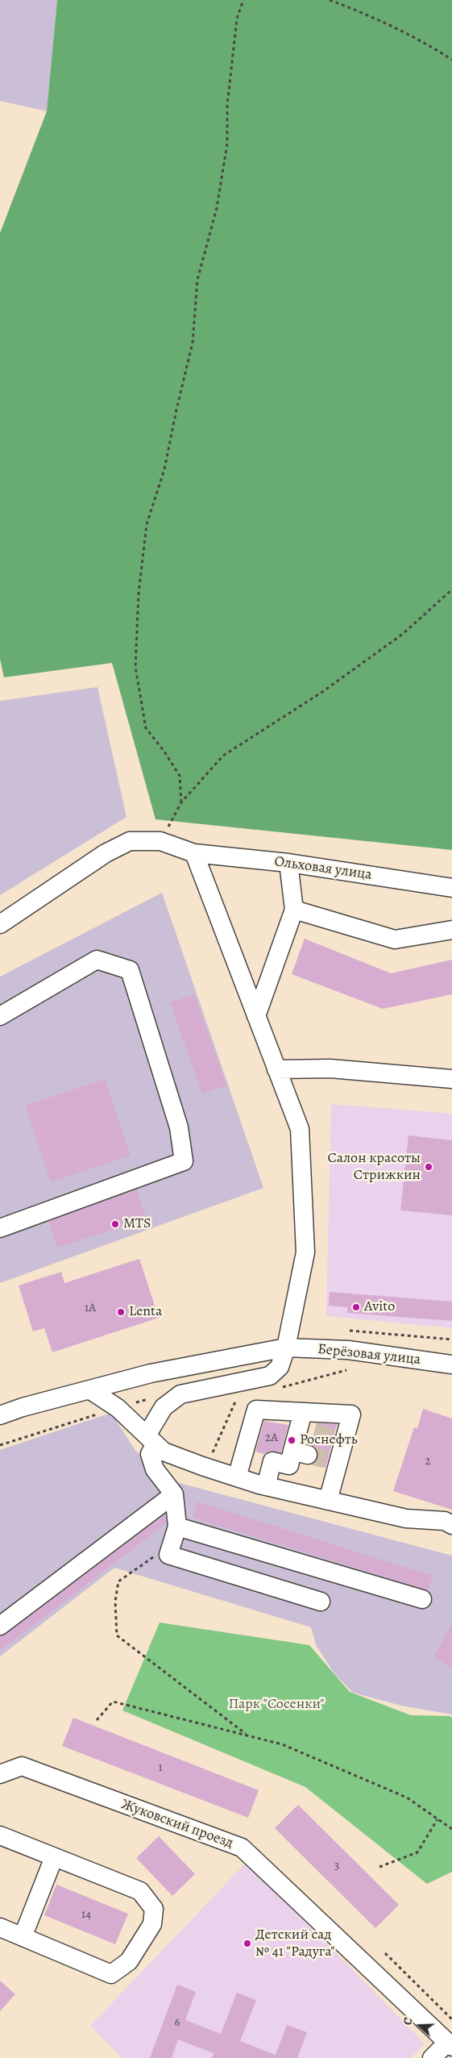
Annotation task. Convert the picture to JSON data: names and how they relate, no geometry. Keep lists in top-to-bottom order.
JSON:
{
  "streets": {
    "street": ["Ольховая улица", "Берёзовая улица", "Жуковский проезд"]
  },
  "parks": ["Парк \"Сосенки\""],
  "places": [
    "Салон красоты Стрижкин",
    "MTS",
    "Avito",
    "Lenta",
    "Роснефть",
    "Детский сад № 41 \"Радуга\""
  ],
  "house_numbers": [
    "1А",
    "2А",
    "2",
    "1",
    "3",
    "14",
    "6"
  ],
  "north": "left"
}
